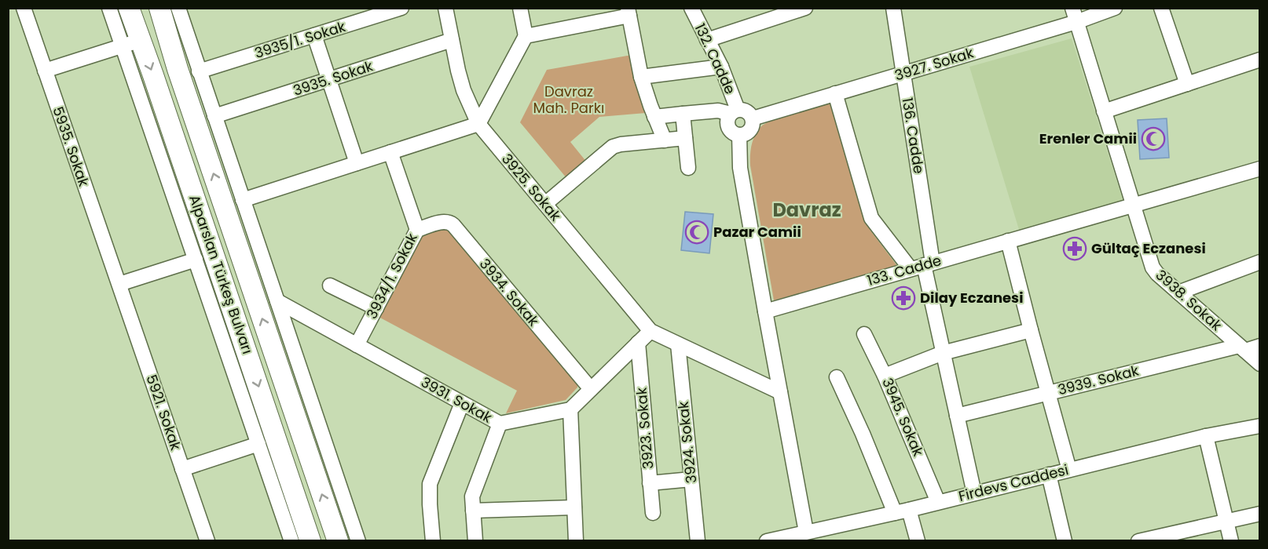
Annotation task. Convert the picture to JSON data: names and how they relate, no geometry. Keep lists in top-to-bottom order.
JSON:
{
  "streets": {
    "highway": ["Alparslan Türkeş Bulvarı"],
    "street": [
      "3935/1. Sokak",
      "132. Cadde",
      "3927. Sokak",
      "3935. Sokak",
      "136. Cadde",
      "5935. Sokak",
      "3925. Sokak",
      "133. Cadde",
      "3934/1. Sokak",
      "3934. Sokak",
      "3938. Sokak",
      "3939. Sokak",
      "3931. Sokak",
      "5921. Sokak",
      "3945. Sokak",
      "3923. Sokak",
      "3924. Sokak",
      "Firdevs Caddesi"
    ]
  },
  "crossings": [
    ["132. Cadde", "3927. Sokak"],
    ["3927. Sokak", "136. Cadde"],
    ["3927. Sokak", "3938. Sokak"],
    ["3935. Sokak", "3925. Sokak"],
    ["136. Cadde", "133. Cadde"],
    ["136. Cadde", "3939. Sokak"],
    ["136. Cadde", "Firdevs Caddesi"],
    ["5935. Sokak", "5921. Sokak"],
    ["3925. Sokak", "3924. Sokak"],
    ["133. Cadde", "3938. Sokak"],
    ["3934/1. Sokak", "3934. Sokak"],
    ["3934/1. Sokak", "3931. Sokak"],
    ["3938. Sokak", "3939. Sokak"],
    ["3945. Sokak", "Firdevs Caddesi"]
  ],
  "districts": ["Davraz"],
  "parks": ["Davraz Mah. Parkı"],
  "places": {
    "mosque": ["Erenler Camii", "Pazar Camii"],
    "pharmacy": ["Gültaç Eczanesi", "Dilay Eczanesi"]
  }
}
